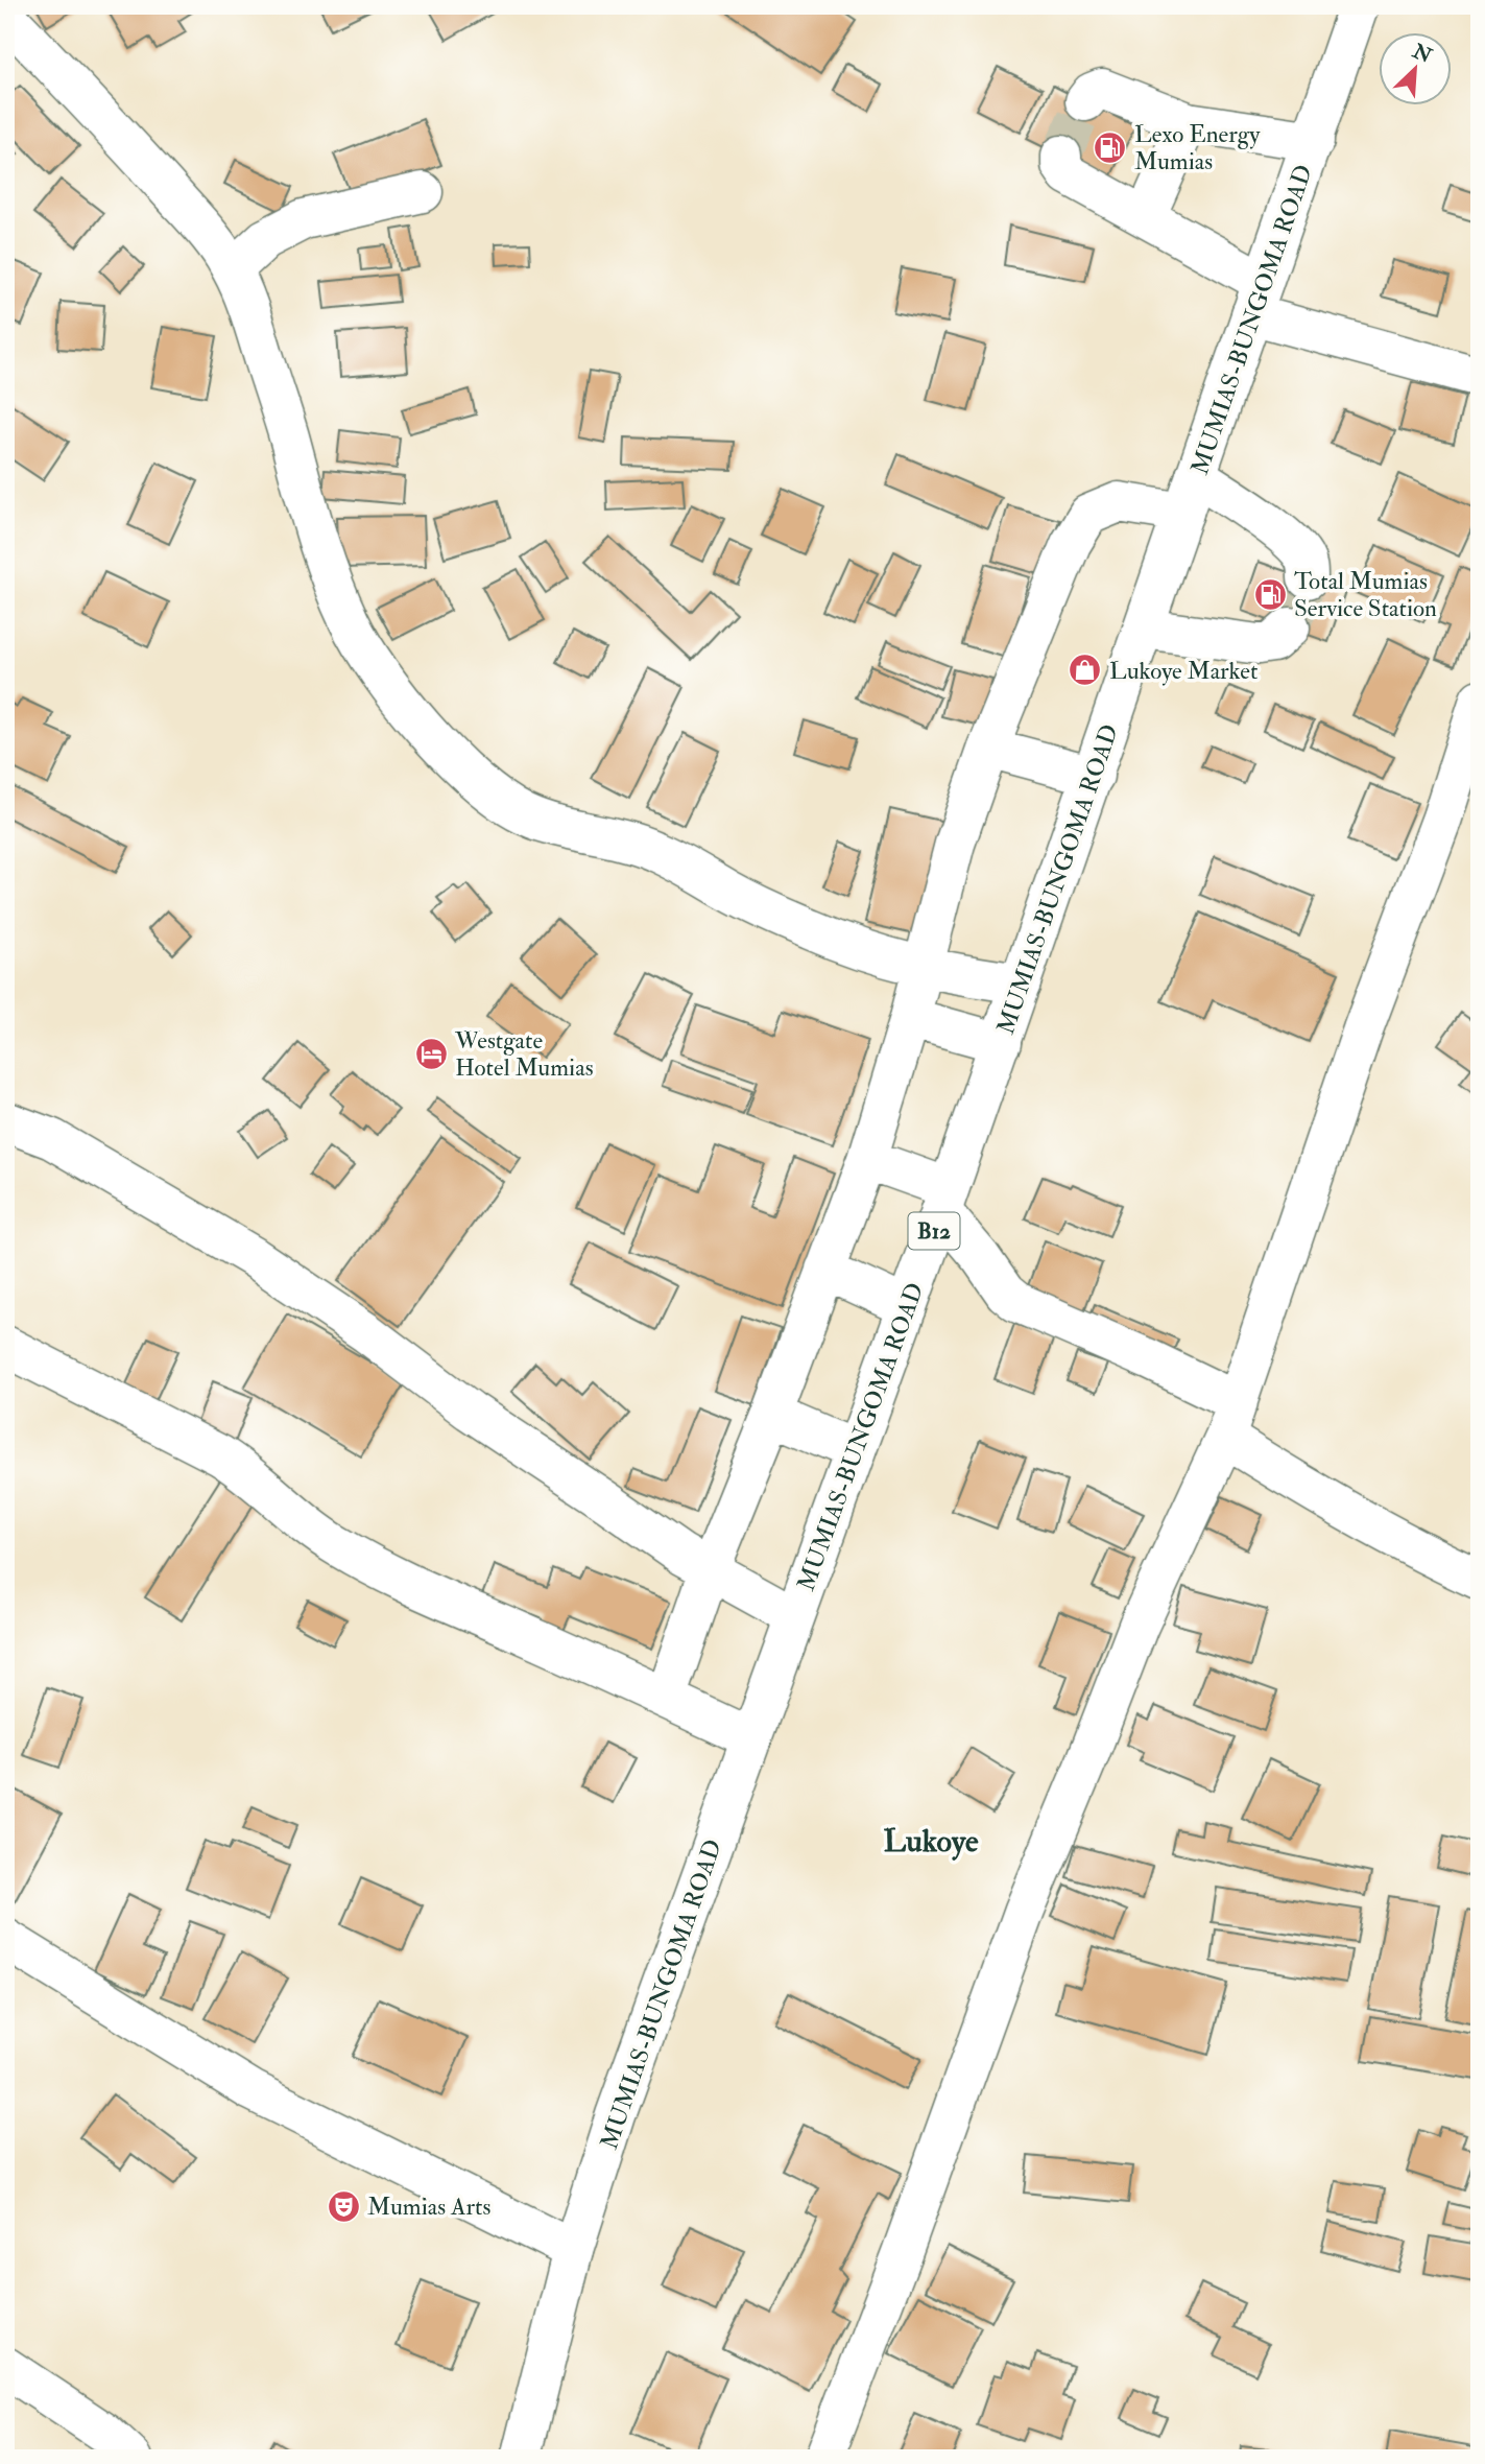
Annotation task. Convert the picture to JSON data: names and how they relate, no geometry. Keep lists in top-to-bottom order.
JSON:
{
  "streets": {
    "main road": ["MUMIAS-BUNGOMA ROAD", "B12"]
  },
  "districts": ["Lukoye"],
  "places": {
    "fuel station": ["Lexo Energy Mumias", "Total Mumias Service Station"],
    "shop": ["Lukoye Market"],
    "hotel": ["Westgate Hotel Mumias"],
    "theatre": ["Mumias Arts"]
  },
  "north": "top right"
}
